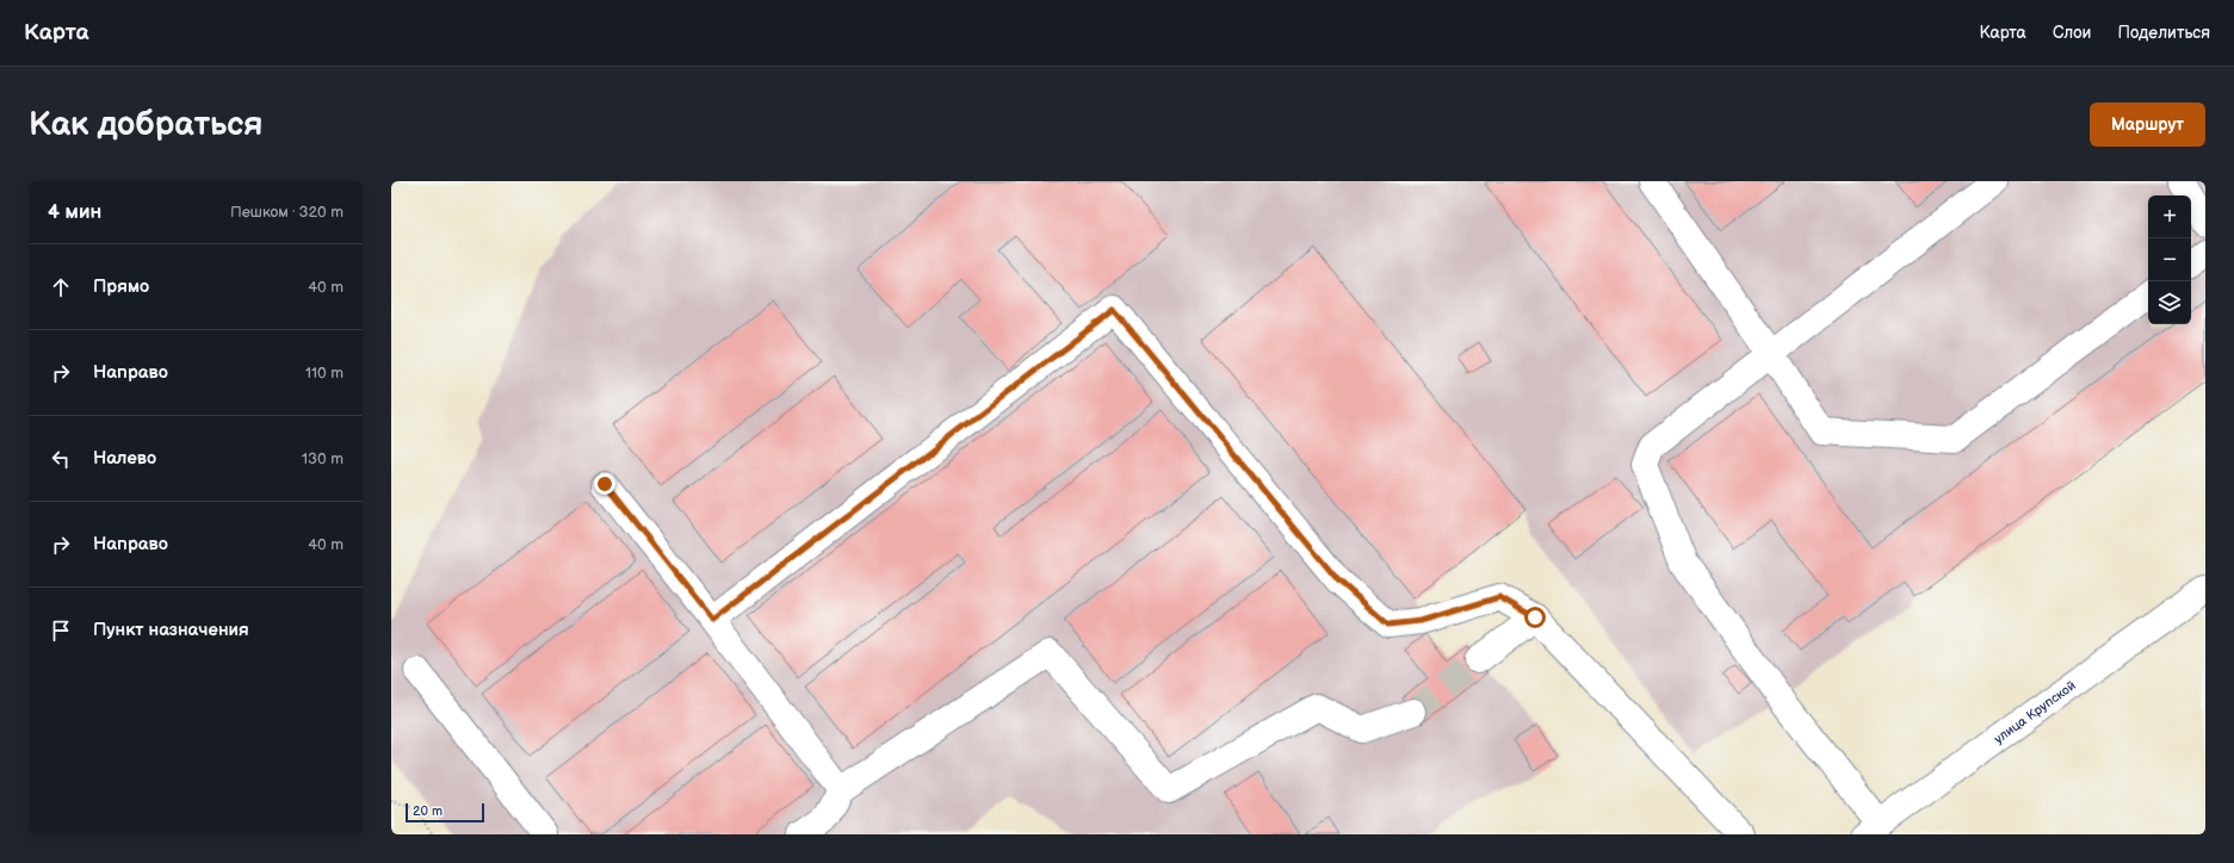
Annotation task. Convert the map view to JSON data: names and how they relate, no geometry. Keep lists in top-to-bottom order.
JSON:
{
  "streets": {
    "street": ["улица Крупской"]
  },
  "scale_bar": "20 m",
  "page": {
    "header": "Карта",
    "nav": ["Карта", "Слои", "Поделиться"],
    "buttons": "Маршрут",
    "title": "Как добраться",
    "heading": ["4 мин", "Пешком · 320 m"],
    "map_buttons": ["+", "−"],
    "list": [
      ["Прямо", "40 m"],
      ["Направо", "110 m"],
      ["Налево", "130 m"],
      ["Направо", "40 m"],
      "Пункт назначения"
    ],
    "scale": "20 m"
  }
}
